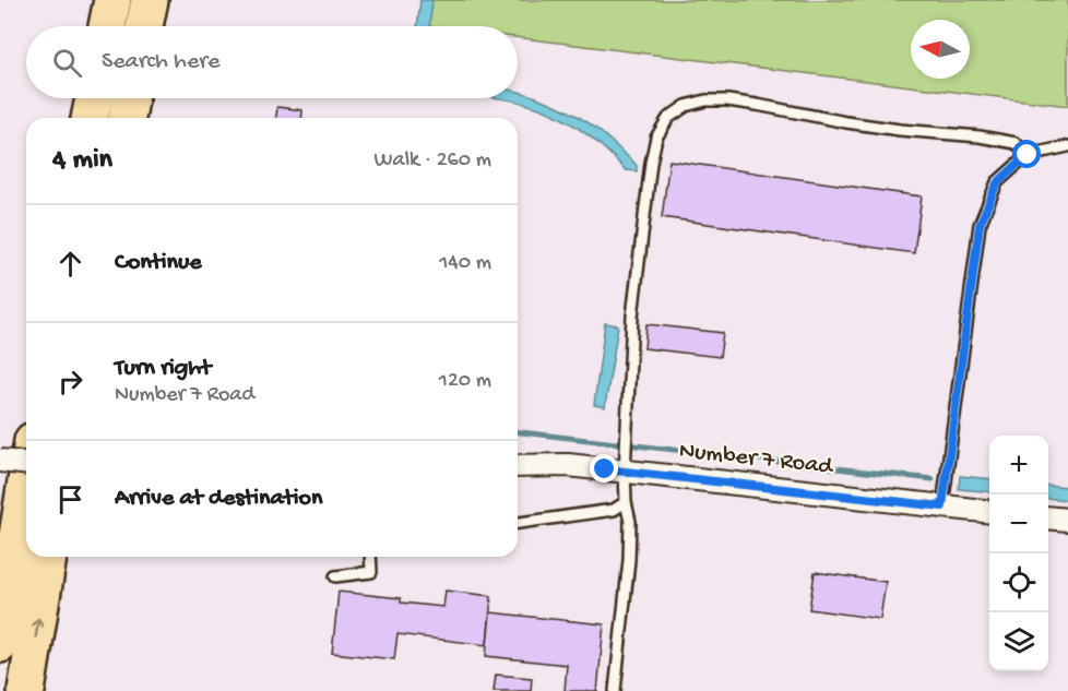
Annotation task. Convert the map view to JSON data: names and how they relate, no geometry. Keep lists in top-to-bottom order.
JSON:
{
  "streets": {
    "street": ["Number 7 Road"]
  },
  "north": "left",
  "page": {
    "search": "Search here",
    "heading": ["4 min", "Walk · 260 m"],
    "list": [
      ["Continue", "140 m"],
      ["Turn right", "Number 7 Road", "120 m"],
      "Arrive at destination"
    ],
    "map_buttons": ["+", "−"]
  }
}
